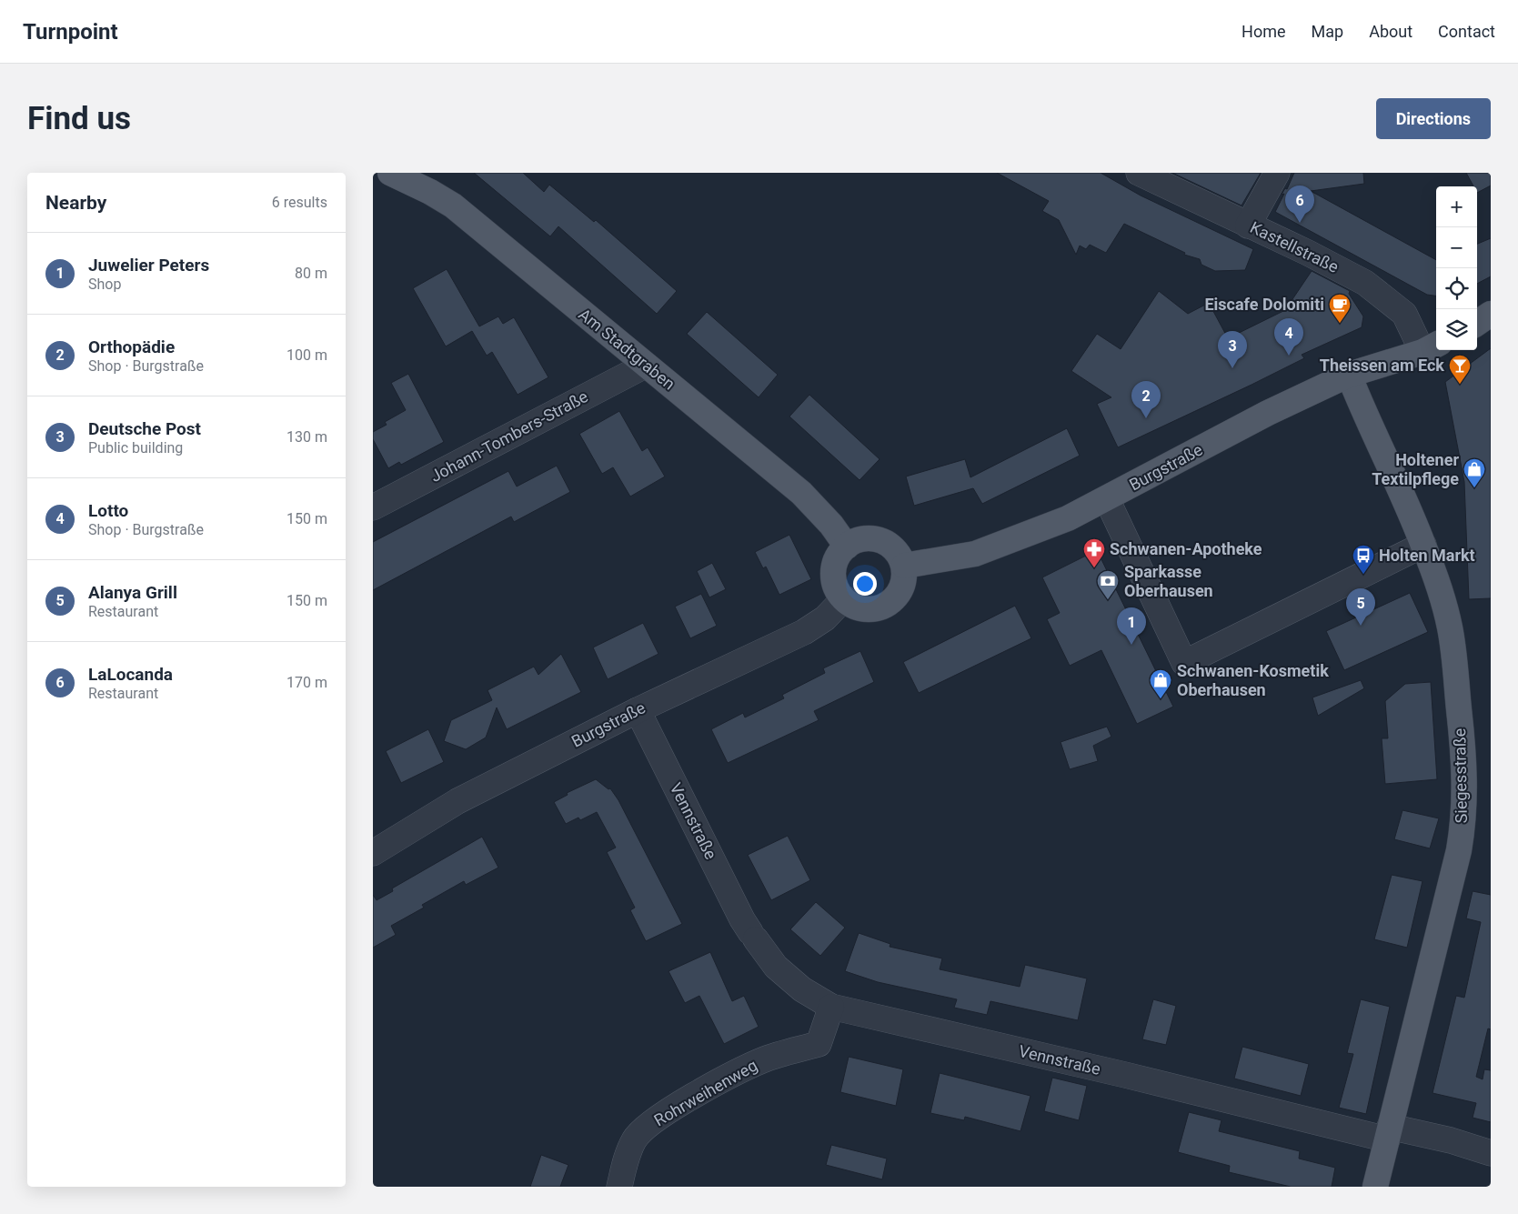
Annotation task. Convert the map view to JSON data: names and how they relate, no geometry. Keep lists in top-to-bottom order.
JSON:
{
  "streets": {
    "main road": ["Am Stadtgraben", "Burgstraße", "Siegesstraße"],
    "street": [
      "Kastellstraße",
      "Johann-Tombers-Straße",
      "Vennstraße",
      "Rohrweihenweg"
    ]
  },
  "crossings": [
    ["Kastellstraße", "Burgstraße"],
    ["Am Stadtgraben", "Johann-Tombers-Straße"],
    ["Am Stadtgraben", "Burgstraße"],
    ["Burgstraße", "Siegesstraße"],
    ["Burgstraße", "Vennstraße"],
    ["Siegesstraße", "Vennstraße"],
    ["Vennstraße", "Rohrweihenweg"]
  ],
  "places": {
    "cafe": ["Eiscafe Dolomiti"],
    "bar": ["Theissen am Eck"],
    "shop": ["Holtener Textilpflege", "Schwanen-Kosmetik Oberhausen"],
    "pharmacy": ["Schwanen-Apotheke"],
    "bus stop": ["Holten Markt"],
    "bank": ["Sparkasse Oberhausen"]
  },
  "page": {
    "header": "Turnpoint",
    "nav": [
      "Home",
      "Map",
      "About",
      "Contact"
    ],
    "buttons": "Directions",
    "title": "Find us",
    "heading": ["Nearby", "6 results"],
    "pins": [
      "6",
      "4",
      "3",
      "2",
      "5",
      "1"
    ],
    "map_buttons": ["+", "−"],
    "list": [
      {
        "mark": "1",
        "name": "Juwelier Peters",
        "note": "Shop",
        "value": "80 m"
      },
      {
        "mark": "2",
        "name": "Orthopädie",
        "note": "Shop · Burgstraße",
        "value": "100 m"
      },
      {
        "mark": "3",
        "name": "Deutsche Post",
        "note": "Public building",
        "value": "130 m"
      },
      {
        "mark": "4",
        "name": "Lotto",
        "note": "Shop · Burgstraße",
        "value": "150 m"
      },
      {
        "mark": "5",
        "name": "Alanya Grill",
        "note": "Restaurant",
        "value": "150 m"
      },
      {
        "mark": "6",
        "name": "LaLocanda",
        "note": "Restaurant",
        "value": "170 m"
      }
    ]
  }
}
